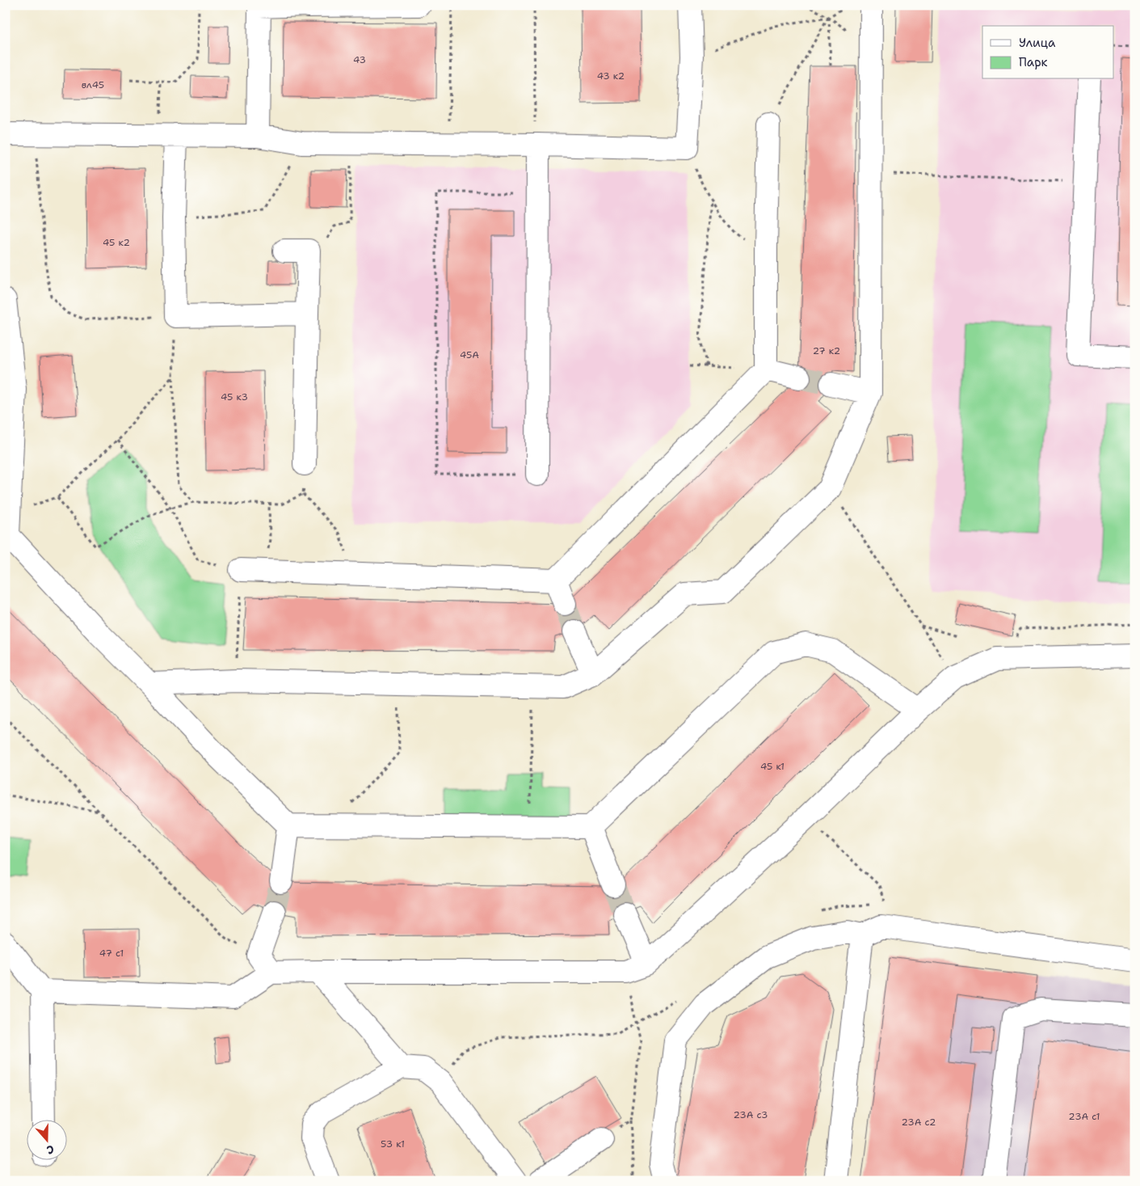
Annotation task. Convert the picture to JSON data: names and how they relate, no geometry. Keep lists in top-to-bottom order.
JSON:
{
  "house_numbers": [
    "43",
    "43 к2",
    "вл45",
    "45 к2",
    "27 к2",
    "45А",
    "45 к3",
    "45 к1",
    "47 с1",
    "23А с3",
    "23А с1",
    "23А с2",
    "53 к1"
  ],
  "legend": ["Улица", "Парк"],
  "north": "bottom"
}
